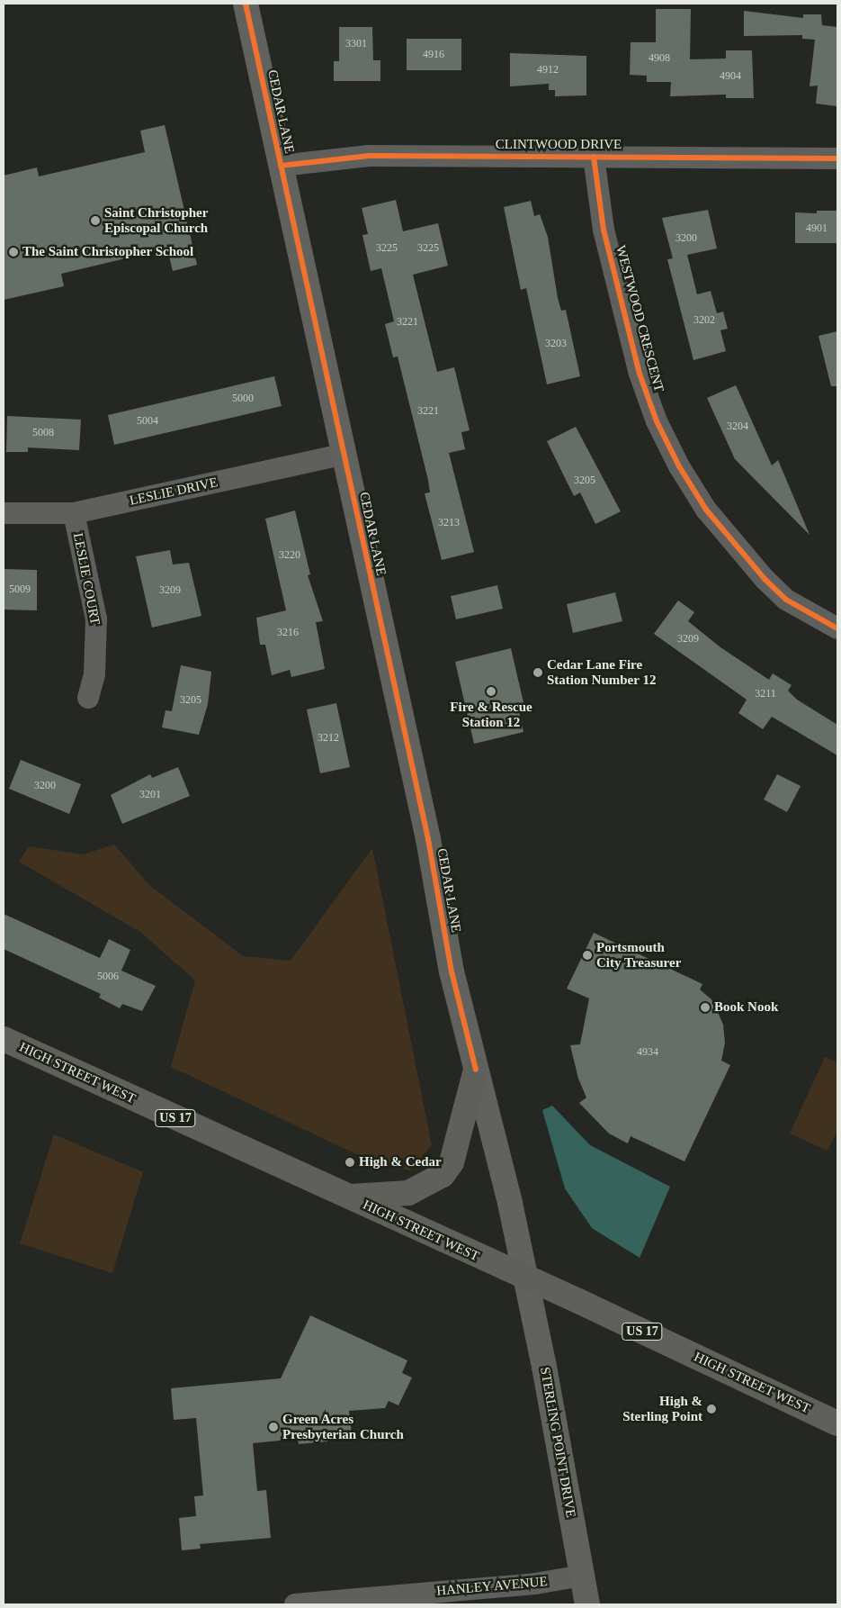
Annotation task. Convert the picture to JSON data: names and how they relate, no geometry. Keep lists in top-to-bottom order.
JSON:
{
  "streets": {
    "main road": [
      "CEDAR LANE",
      "HIGH STREET WEST",
      "US 17",
      "STERLING POINT DRIVE"
    ],
    "street": [
      "CLINTWOOD DRIVE",
      "WESTWOOD CRESCENT",
      "LESLIE DRIVE",
      "LESLIE COURT",
      "HANLEY AVENUE"
    ]
  },
  "crossings": [
    ["CEDAR LANE", "CLINTWOOD DRIVE"],
    ["CEDAR LANE", "LESLIE DRIVE"],
    ["CEDAR LANE", "HIGH STREET WEST"],
    ["CEDAR LANE", "STERLING POINT DRIVE"],
    ["CLINTWOOD DRIVE", "WESTWOOD CRESCENT"],
    ["LESLIE DRIVE", "LESLIE COURT"],
    ["HIGH STREET WEST", "STERLING POINT DRIVE"],
    ["STERLING POINT DRIVE", "HANLEY AVENUE"]
  ],
  "places": [
    "Saint Christopher Episcopal Church",
    "The Saint Christopher School",
    "Cedar Lane Fire Station Number 12",
    "Fire & Rescue Station 12",
    "Portsmouth City Treasurer",
    "Book Nook",
    "High & Cedar",
    "High & Sterling Point",
    "Green Acres Presbyterian Church"
  ],
  "house_numbers": [
    "3301",
    "4916",
    "4908",
    "4912",
    "4904",
    "4901",
    "3200",
    "3225",
    "3225",
    "3202",
    "3221",
    "3203",
    "5000",
    "3221",
    "5004",
    "3204",
    "5008",
    "3205",
    "3213",
    "3220",
    "5009",
    "3209",
    "3216",
    "3209",
    "3211",
    "3205",
    "3212",
    "3200",
    "3201",
    "5006",
    "4934"
  ]
}
